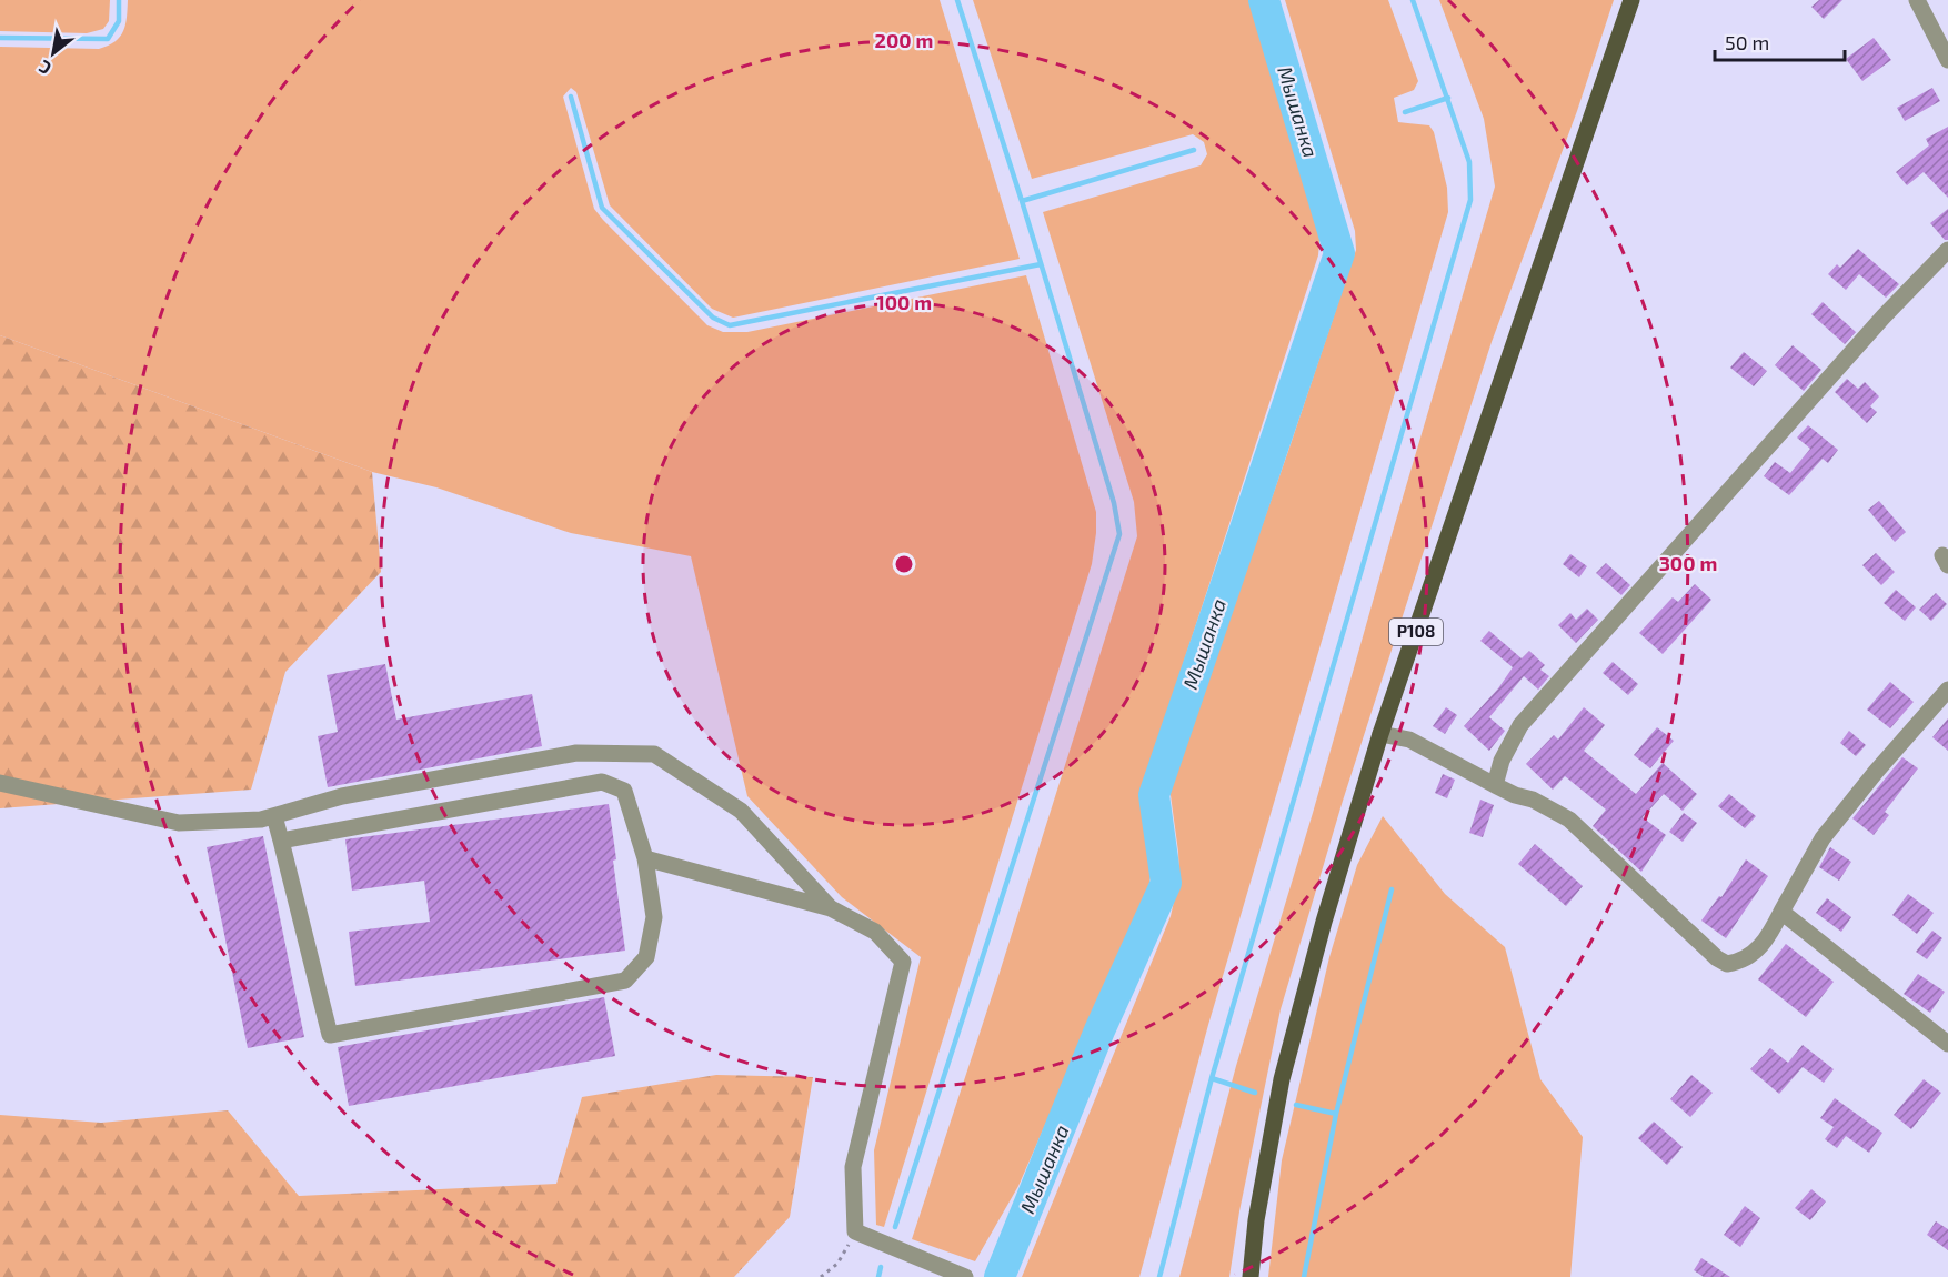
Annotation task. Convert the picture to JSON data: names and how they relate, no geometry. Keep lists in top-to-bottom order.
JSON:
{
  "streets": {
    "main road": ["Р108"]
  },
  "water": ["Мышанка"],
  "scale_bar": "50 m",
  "north": "bottom left",
  "rings": ["200 m", "100 m", "300 m"]
}
